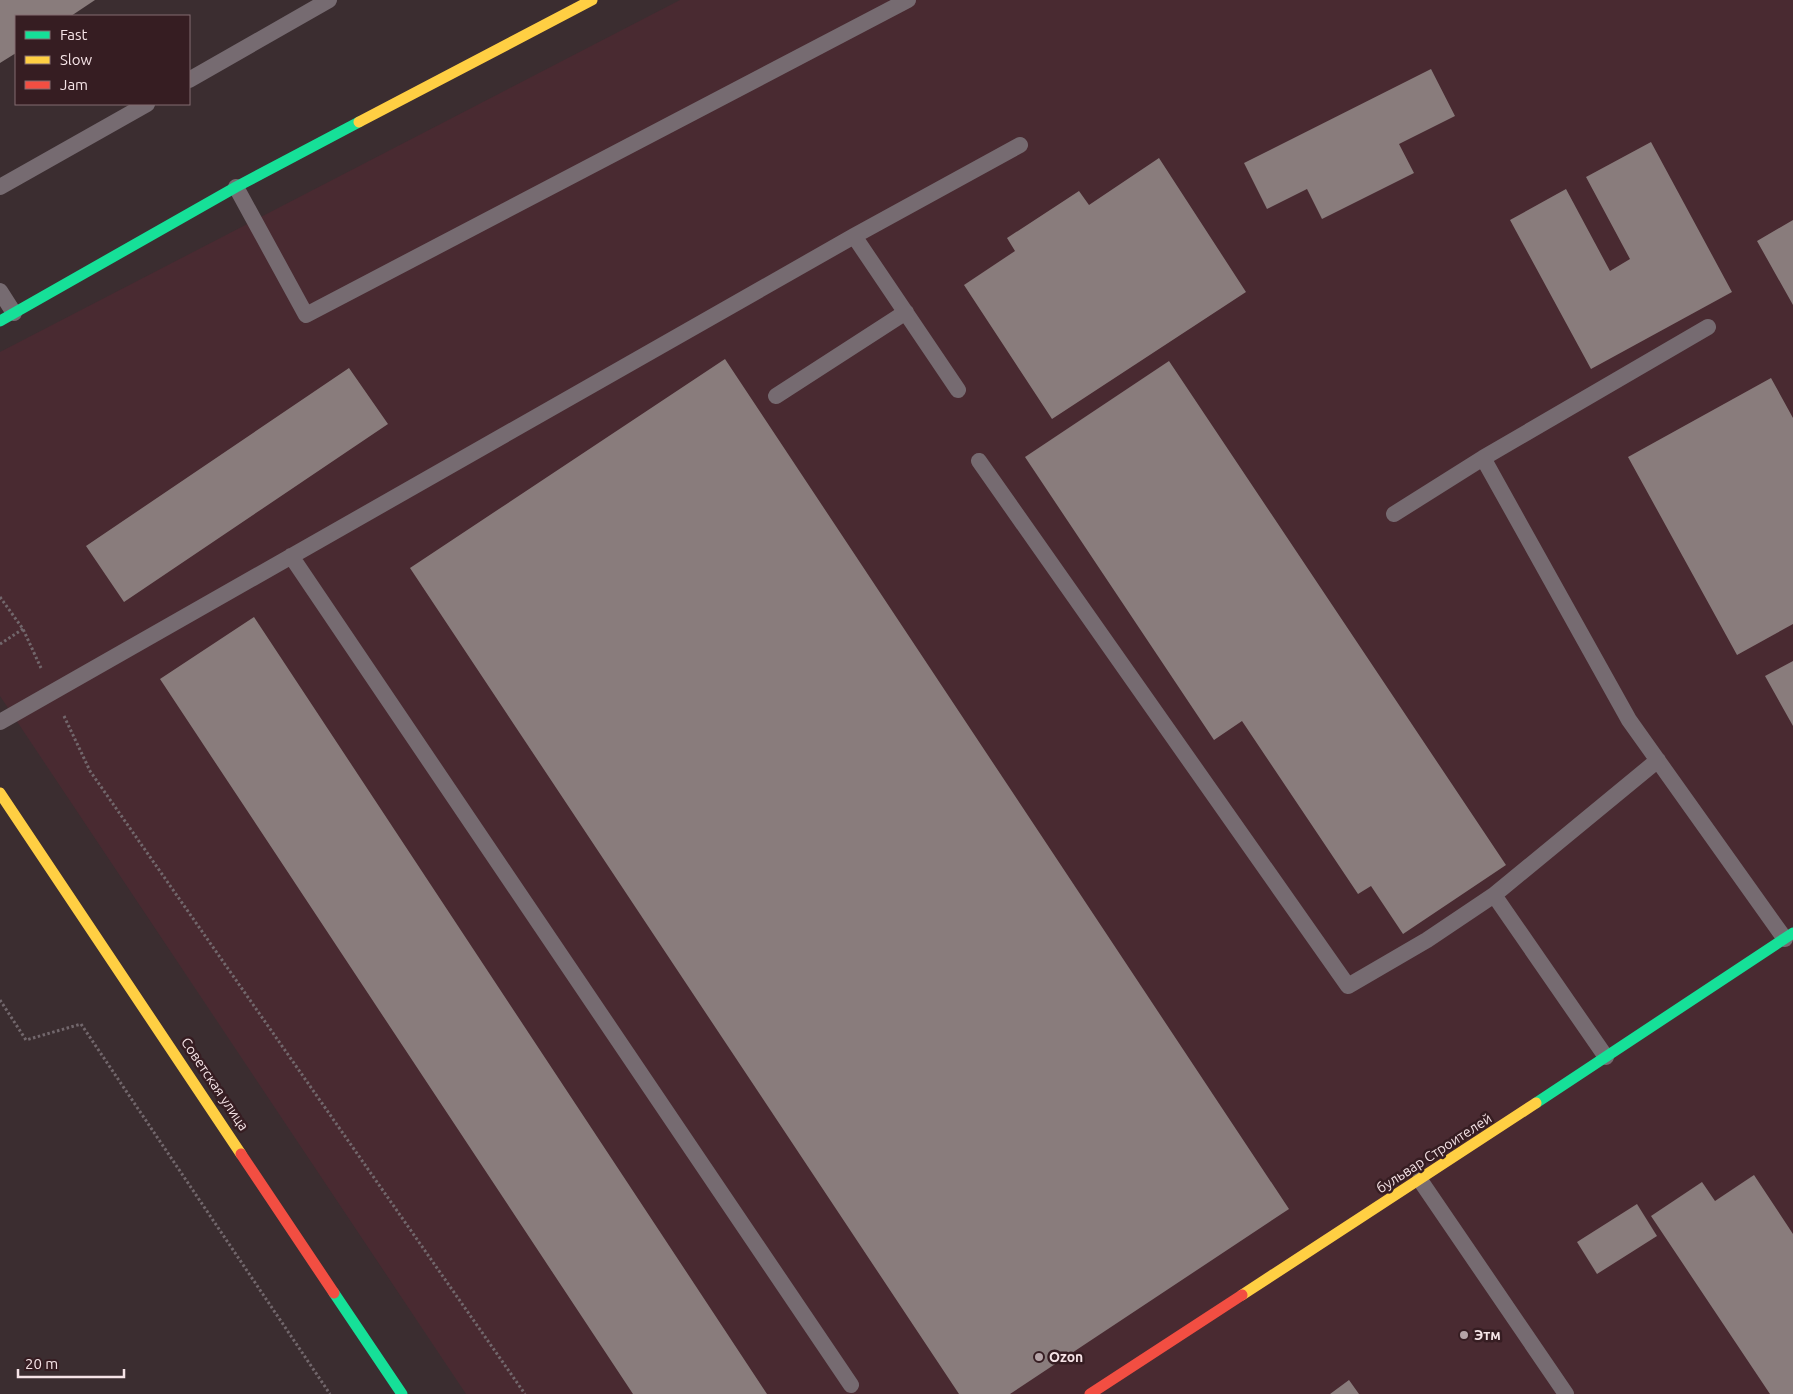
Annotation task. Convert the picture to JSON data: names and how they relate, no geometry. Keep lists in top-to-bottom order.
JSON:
{
  "streets": {
    "street": ["Советская улица", "бульвар Строителей"]
  },
  "places": ["Этм", "Ozon"],
  "legend": ["Fast", "Slow", "Jam"],
  "scale_bar": "20 m"
}
